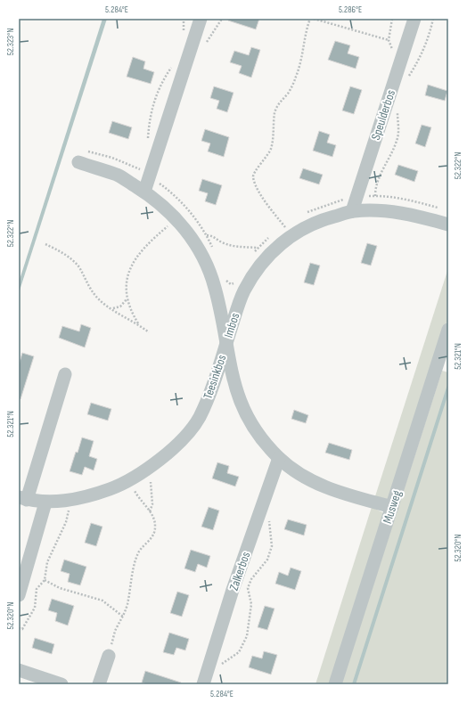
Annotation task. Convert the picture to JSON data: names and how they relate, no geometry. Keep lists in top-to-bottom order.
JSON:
{
  "streets": {
    "street": [
      "Speulderbos",
      "Imbos",
      "Teesinkbos",
      "Musweg",
      "Zalkerbos"
    ]
  },
  "crossings": [
    ["Speulderbos", "Imbos"],
    ["Imbos", "Teesinkbos"],
    ["Imbos", "Musweg"],
    ["Imbos", "Zalkerbos"]
  ],
  "coordinates": [
    "5.284°E",
    "5.286°E",
    "52.323°N",
    "52.322°N",
    "52.321°N",
    "52.320°N"
  ]
}
